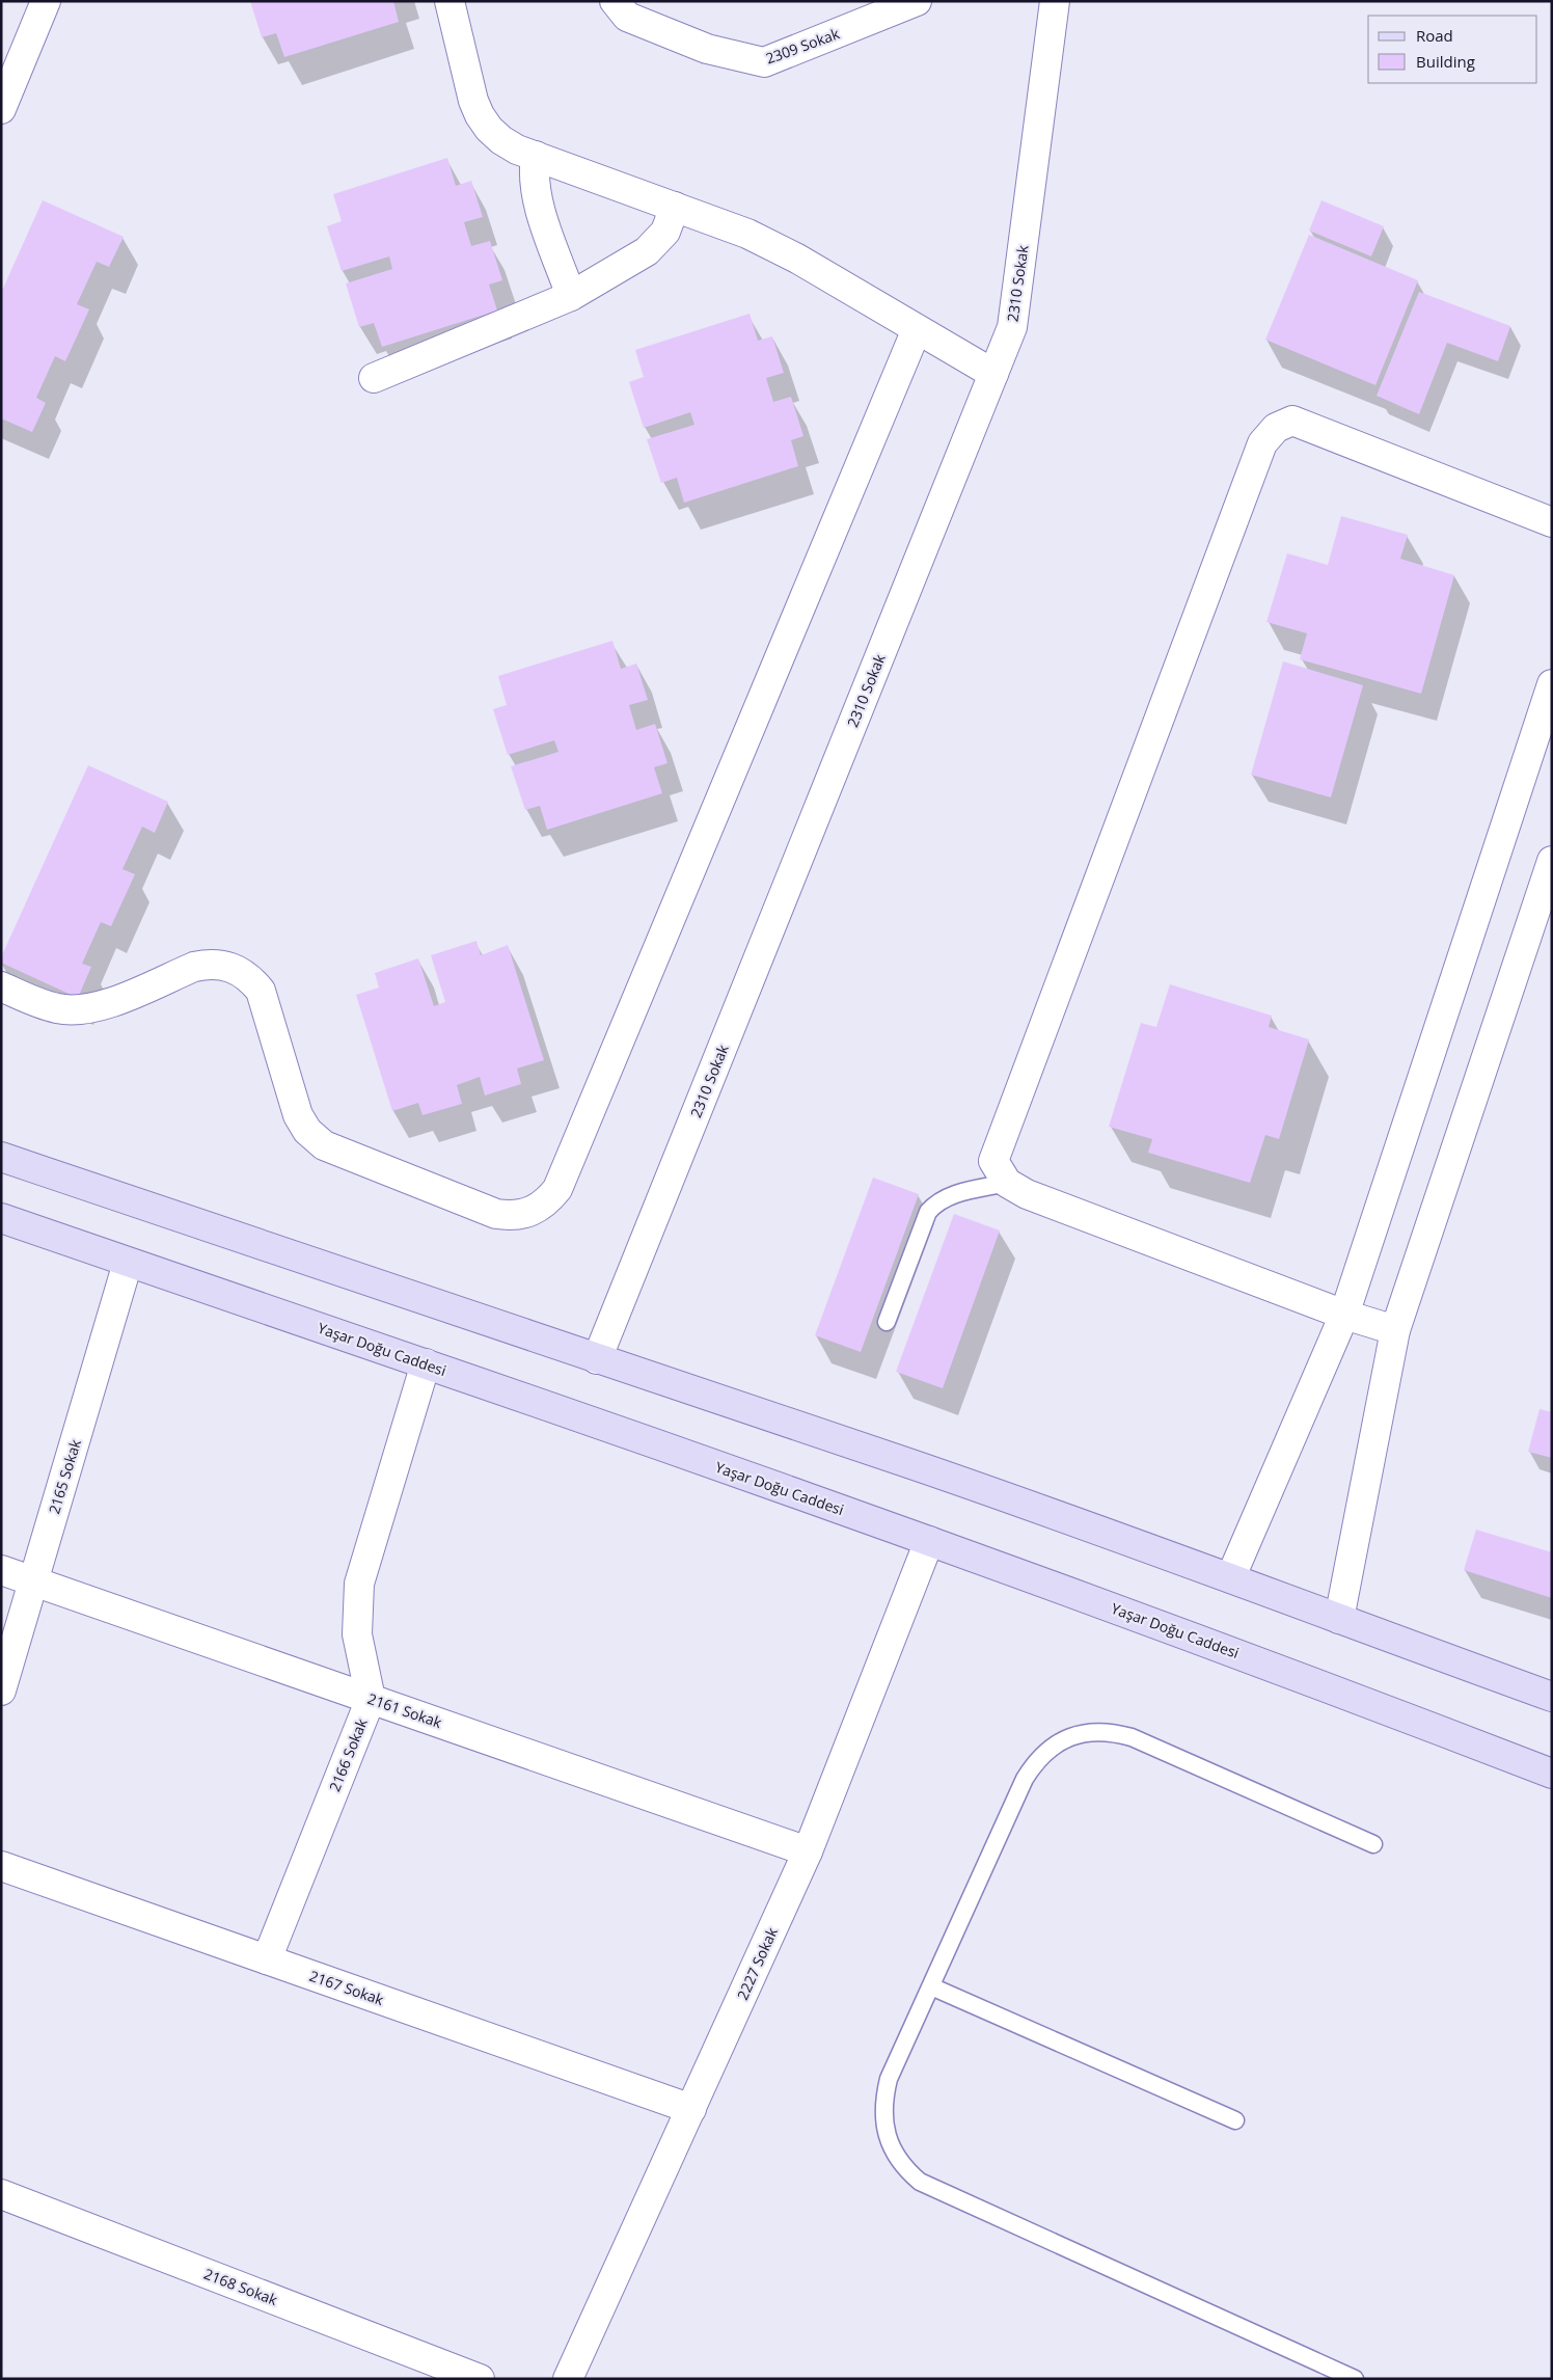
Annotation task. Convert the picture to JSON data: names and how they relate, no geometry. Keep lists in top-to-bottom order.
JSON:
{
  "streets": {
    "main road": ["Yaşar Doğu Caddesi"],
    "street": [
      "2309 Sokak",
      "2310 Sokak",
      "2165 Sokak",
      "2161 Sokak",
      "2166 Sokak",
      "2227 Sokak",
      "2167 Sokak",
      "2168 Sokak"
    ]
  },
  "crossings": [
    ["Yaşar Doğu Caddesi", "2165 Sokak"],
    ["Yaşar Doğu Caddesi", "2227 Sokak"],
    ["2165 Sokak", "2161 Sokak"],
    ["2161 Sokak", "2166 Sokak"],
    ["2161 Sokak", "2227 Sokak"],
    ["2166 Sokak", "2167 Sokak"],
    ["2227 Sokak", "2167 Sokak"]
  ],
  "legend": ["Road", "Building"]
}
